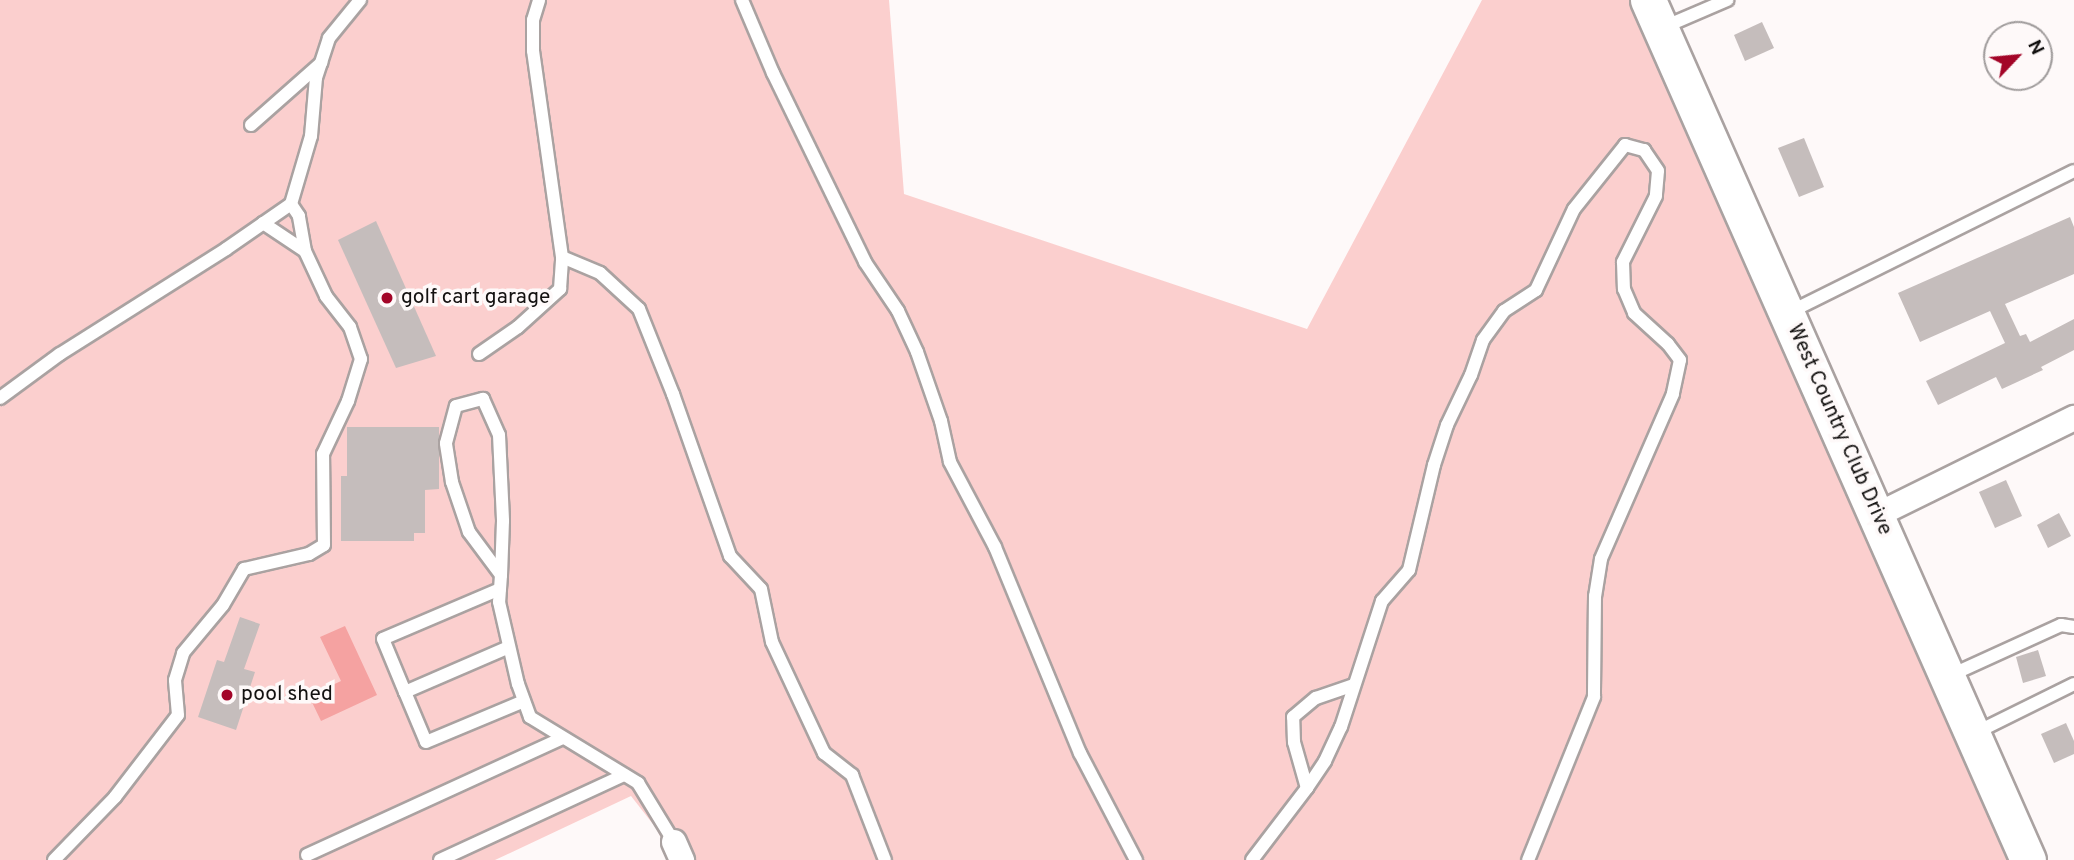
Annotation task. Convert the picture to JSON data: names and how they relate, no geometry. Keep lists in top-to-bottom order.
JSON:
{
  "streets": {
    "main road": ["West Country Club Drive"]
  },
  "places": ["golf cart garage", "pool shed"],
  "north": "top right"
}
